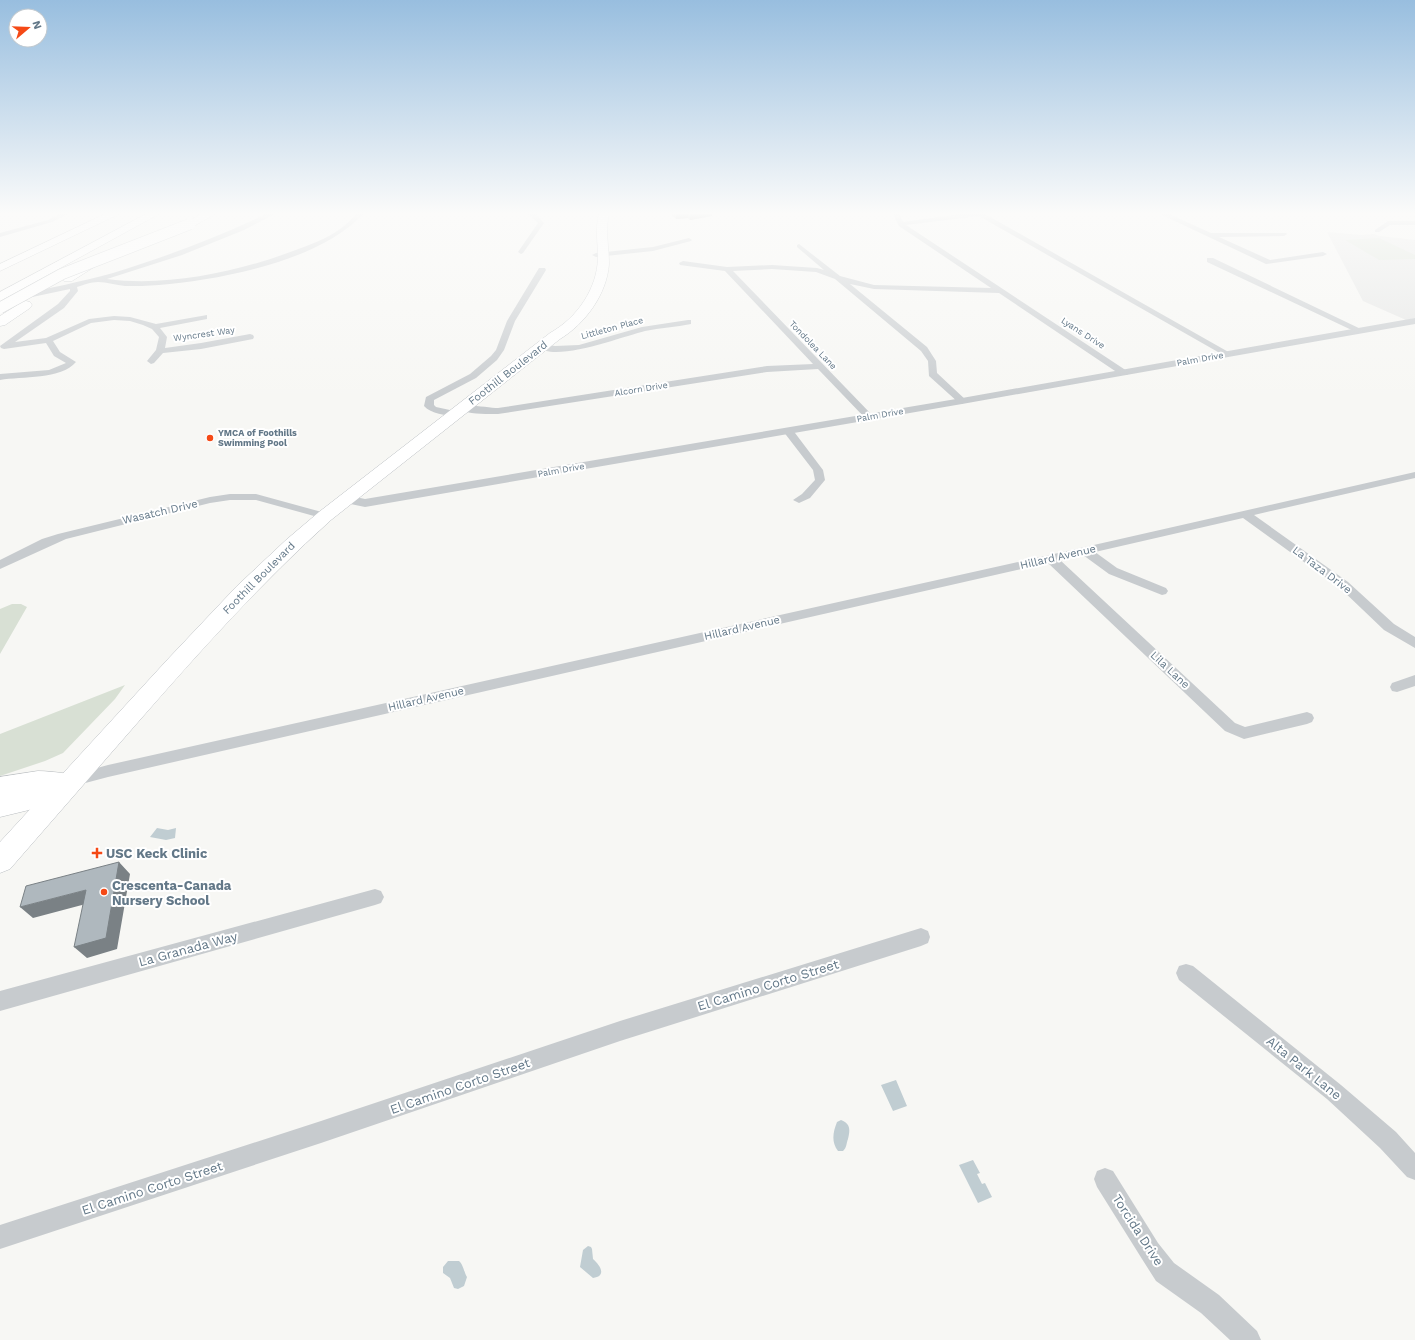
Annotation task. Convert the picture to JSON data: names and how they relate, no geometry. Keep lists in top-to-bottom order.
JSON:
{
  "streets": {
    "main road": ["Foothill Boulevard", "Hillard Avenue"],
    "street": [
      "Littleton Place",
      "Lyans Drive",
      "Wyncrest Way",
      "Tondolea Lane",
      "Palm Drive",
      "Alcorn Drive",
      "Wasatch Drive",
      "La Taza Drive",
      "Lila Lane",
      "La Granada Way",
      "El Camino Corto Street",
      "Alta Park Lane",
      "Torcida Drive"
    ]
  },
  "crossings": [
    ["Littleton Place", "Foothill Boulevard"],
    ["Lyans Drive", "Palm Drive"],
    ["Tondolea Lane", "Palm Drive"],
    ["Tondolea Lane", "Alcorn Drive"],
    ["Palm Drive", "Foothill Boulevard"],
    ["Foothill Boulevard", "Alcorn Drive"],
    ["Foothill Boulevard", "Wasatch Drive"],
    ["Foothill Boulevard", "Hillard Avenue"],
    ["Hillard Avenue", "La Taza Drive"],
    ["Hillard Avenue", "Lila Lane"]
  ],
  "places": {
    "other": ["YMCA of Foothills Swimming Pool", "Crescenta-Canada Nursery School"],
    "health": ["USC Keck Clinic"]
  },
  "north": "right"
}
